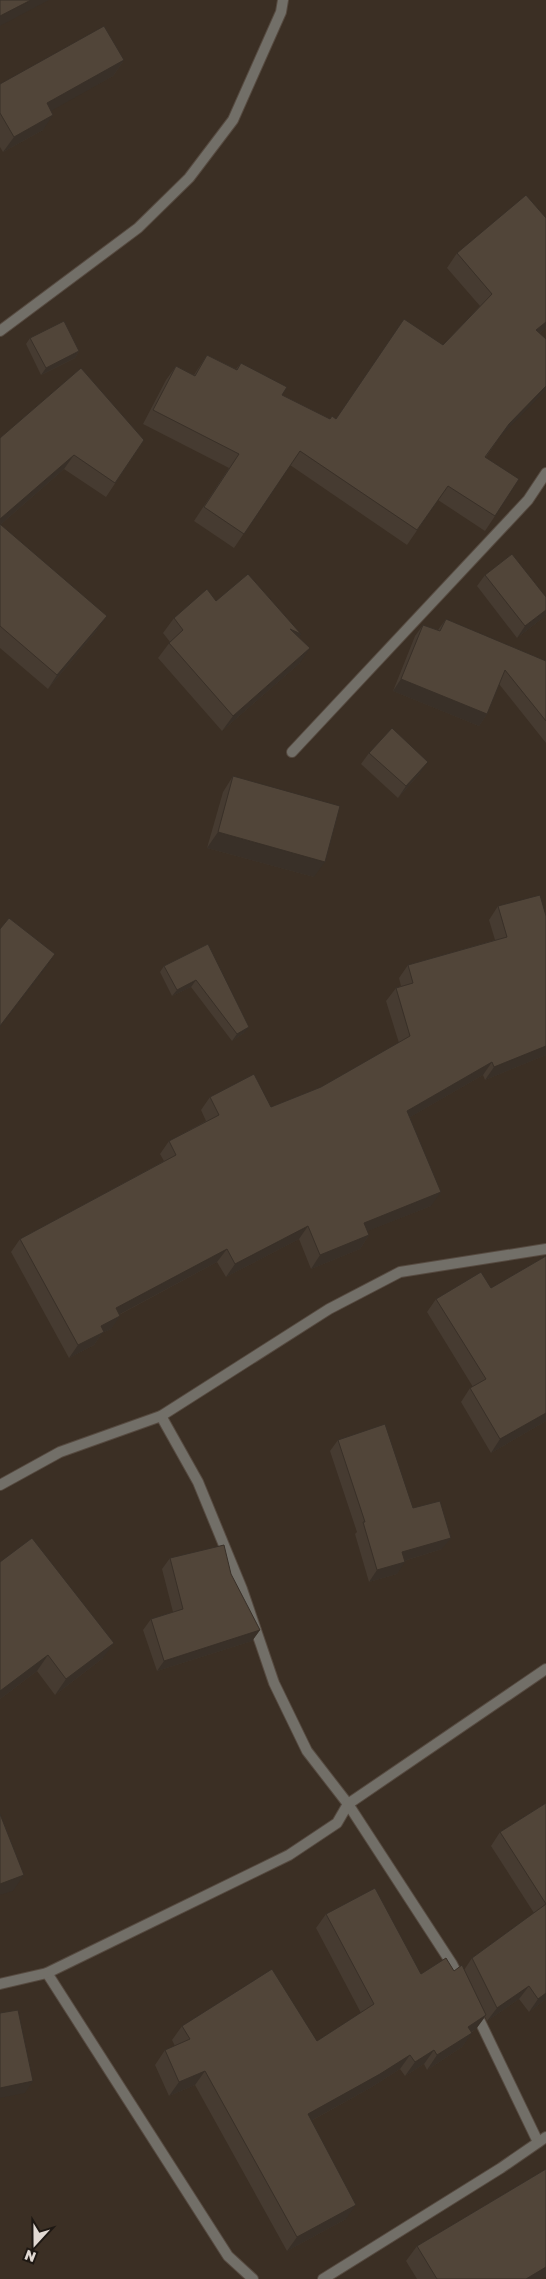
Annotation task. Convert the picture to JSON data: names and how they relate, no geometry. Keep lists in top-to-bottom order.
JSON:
{
  "north": "bottom"
}
